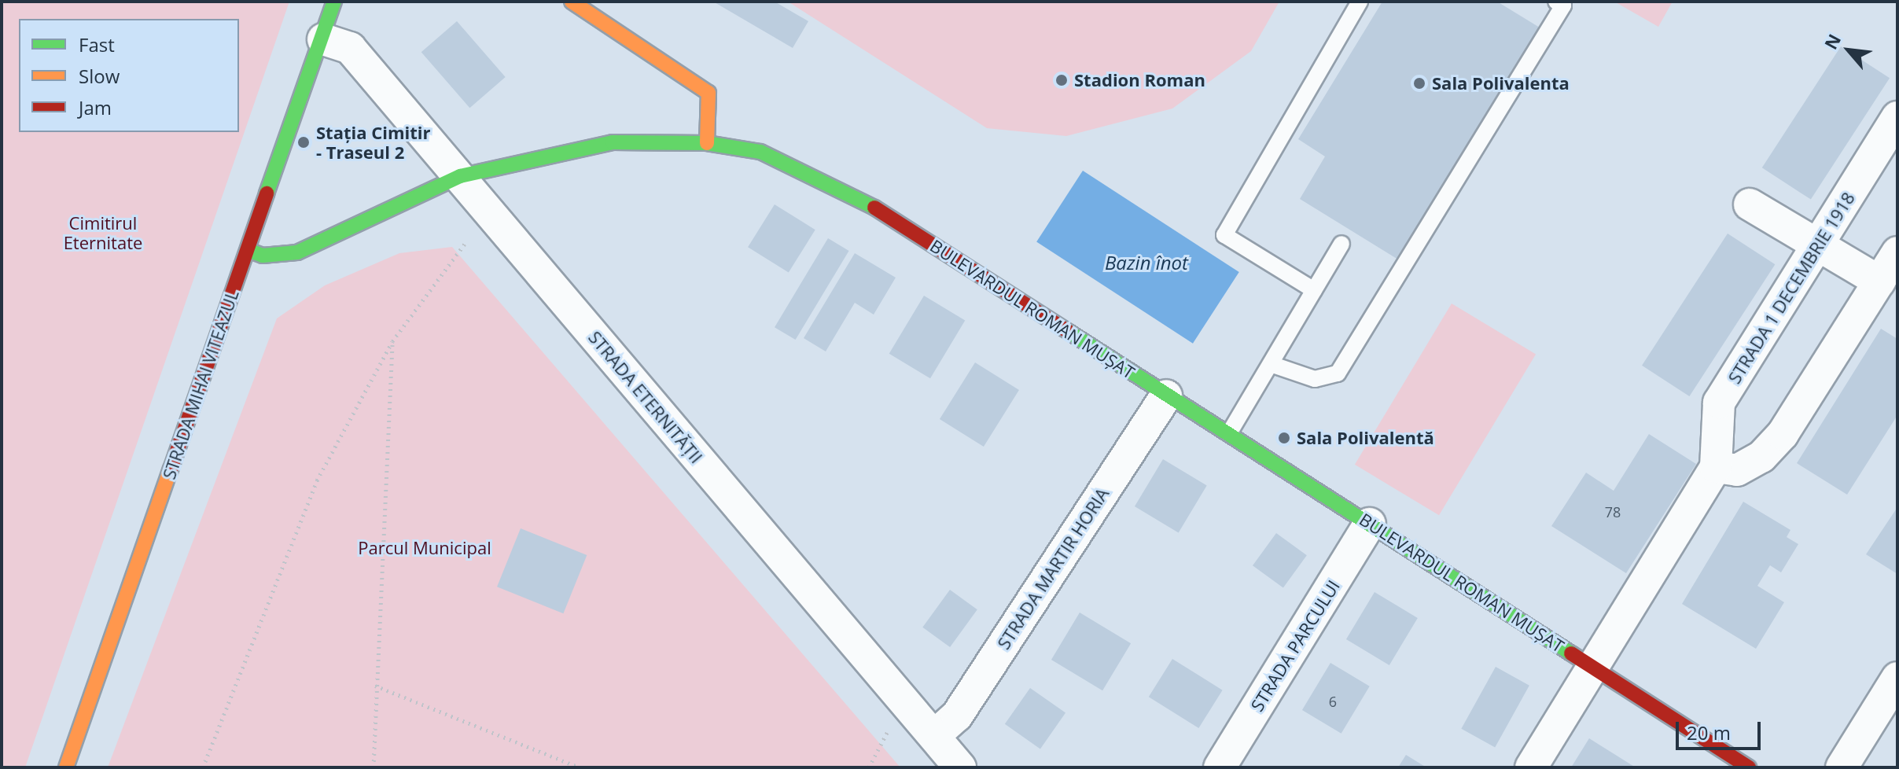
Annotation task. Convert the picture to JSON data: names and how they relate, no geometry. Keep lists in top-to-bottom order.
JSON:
{
  "streets": {
    "street": [
      "STRADA 1 DECEMBRIE 1918",
      "BULEVARDUL ROMAN MUȘAT",
      "STRADA MIHAI VITEAZUL",
      "STRADA ETERNITĂȚII",
      "STRADA MARTIR HORIA",
      "STRADA PARCULUI"
    ]
  },
  "crossings": [
    ["STRADA 1 DECEMBRIE 1918", "BULEVARDUL ROMAN MUȘAT"],
    ["BULEVARDUL ROMAN MUȘAT", "STRADA MIHAI VITEAZUL"],
    ["BULEVARDUL ROMAN MUȘAT", "STRADA ETERNITĂȚII"],
    ["BULEVARDUL ROMAN MUȘAT", "STRADA MARTIR HORIA"],
    ["BULEVARDUL ROMAN MUȘAT", "STRADA PARCULUI"],
    ["STRADA MIHAI VITEAZUL", "STRADA ETERNITĂȚII"],
    ["STRADA ETERNITĂȚII", "STRADA MARTIR HORIA"]
  ],
  "water": ["Bazin înot"],
  "parks": ["Cimitirul Eternitate", "Parcul Municipal"],
  "places": [
    "Stadion Roman",
    "Sala Polivalenta",
    "Stația Cimitir - Traseul 2",
    "Sala Polivalentă"
  ],
  "house_numbers": ["78", "6"],
  "legend": ["Fast", "Slow", "Jam"],
  "scale_bar": "20 m",
  "north": "top left"
}
